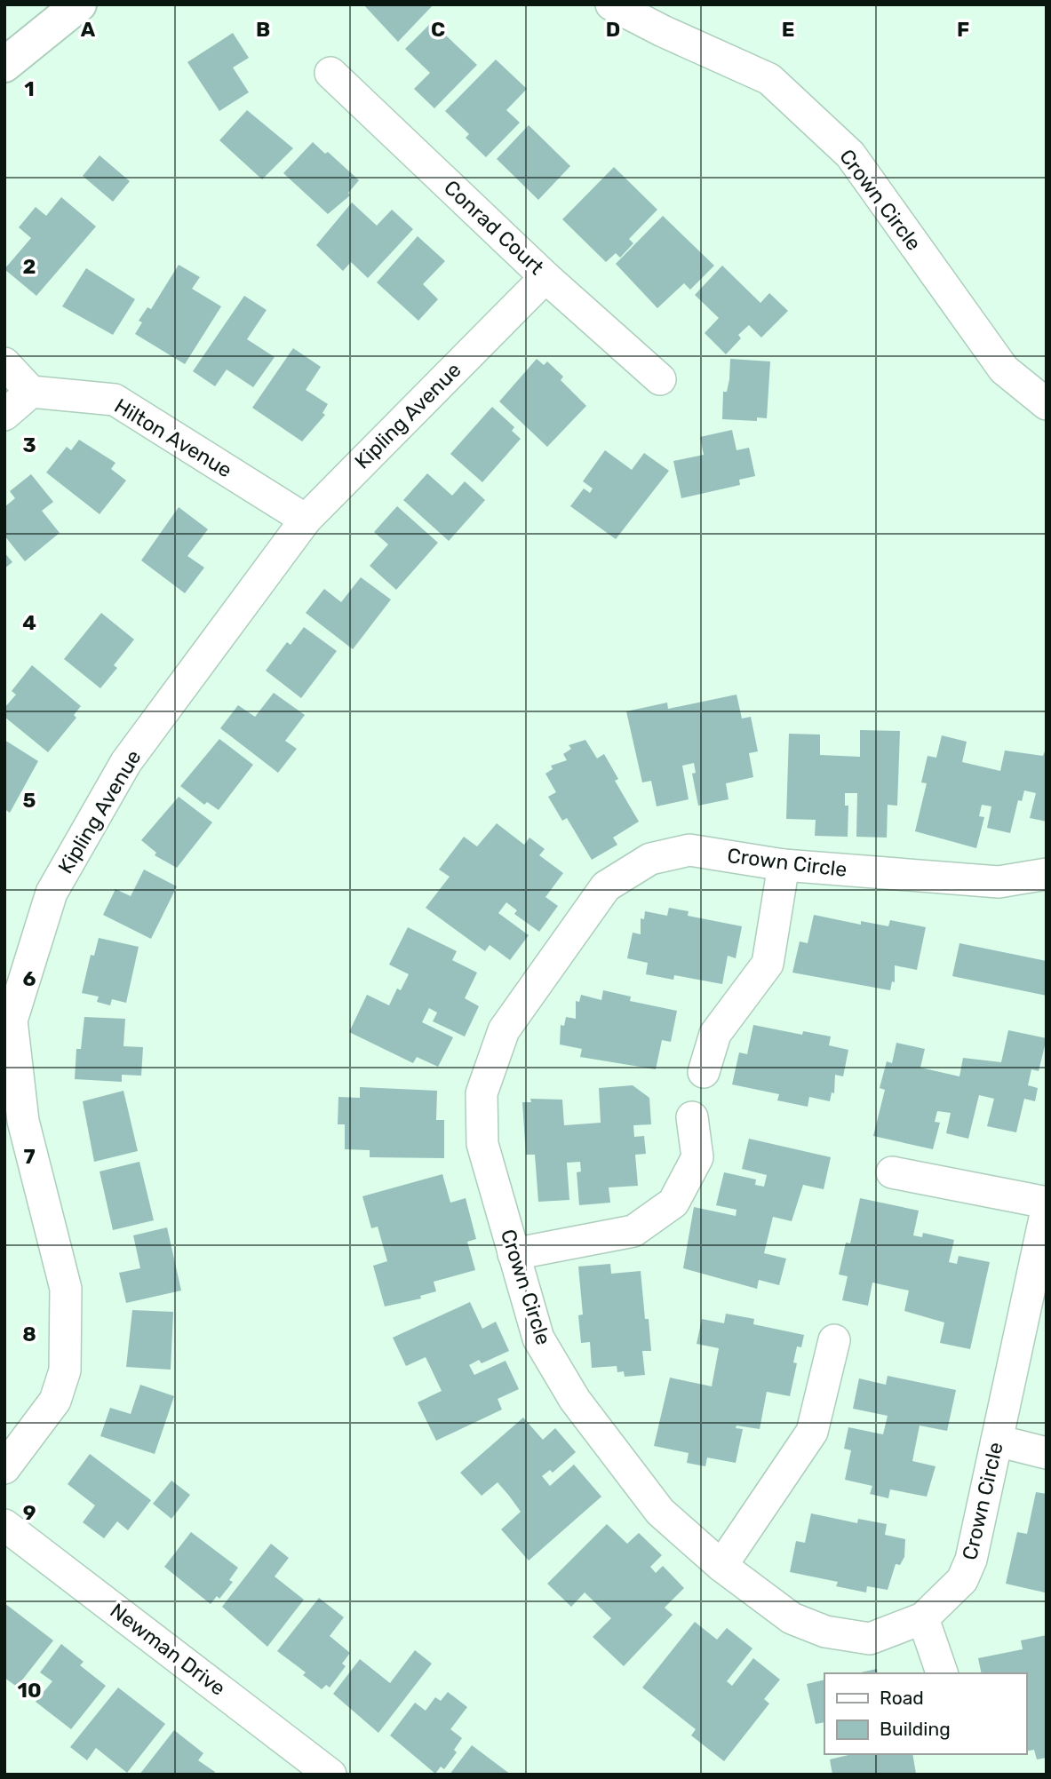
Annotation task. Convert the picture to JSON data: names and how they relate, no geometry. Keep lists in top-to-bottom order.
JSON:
{
  "streets": {
    "street": [
      "Crown Circle",
      "Conrad Court",
      "Kipling Avenue",
      "Hilton Avenue",
      "Newman Drive"
    ]
  },
  "crossings": [
    ["Conrad Court", "Kipling Avenue"],
    ["Kipling Avenue", "Hilton Avenue"]
  ],
  "legend": ["Road", "Building"],
  "grid": {
    "columns": [
      "A",
      "B",
      "C",
      "D",
      "E",
      "F"
    ],
    "rows": [
      "1",
      "2",
      "3",
      "4",
      "5",
      "6",
      "7",
      "8",
      "9",
      "10"
    ]
  }
}
